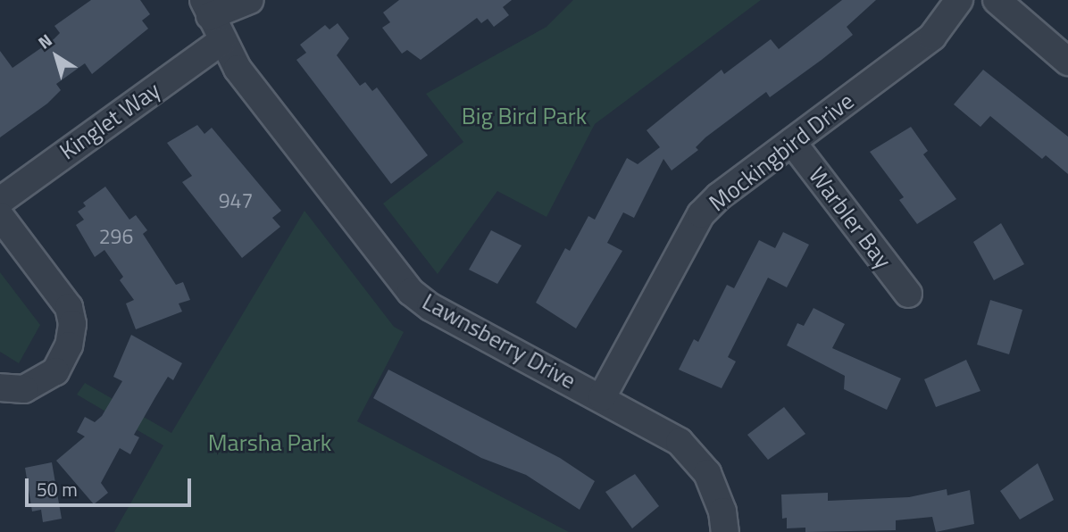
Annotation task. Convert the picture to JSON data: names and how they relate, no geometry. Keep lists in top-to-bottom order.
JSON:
{
  "streets": {
    "street": [
      "Kinglet Way",
      "Mockingbird Drive",
      "Warbler Bay",
      "Lawnsberry Drive"
    ]
  },
  "crossings": [
    ["Kinglet Way", "Lawnsberry Drive"],
    ["Mockingbird Drive", "Warbler Bay"],
    ["Mockingbird Drive", "Lawnsberry Drive"]
  ],
  "parks": ["Big Bird Park", "Marsha Park"],
  "house_numbers": ["947", "296"],
  "scale_bar": "50 m",
  "north": "top left"
}
